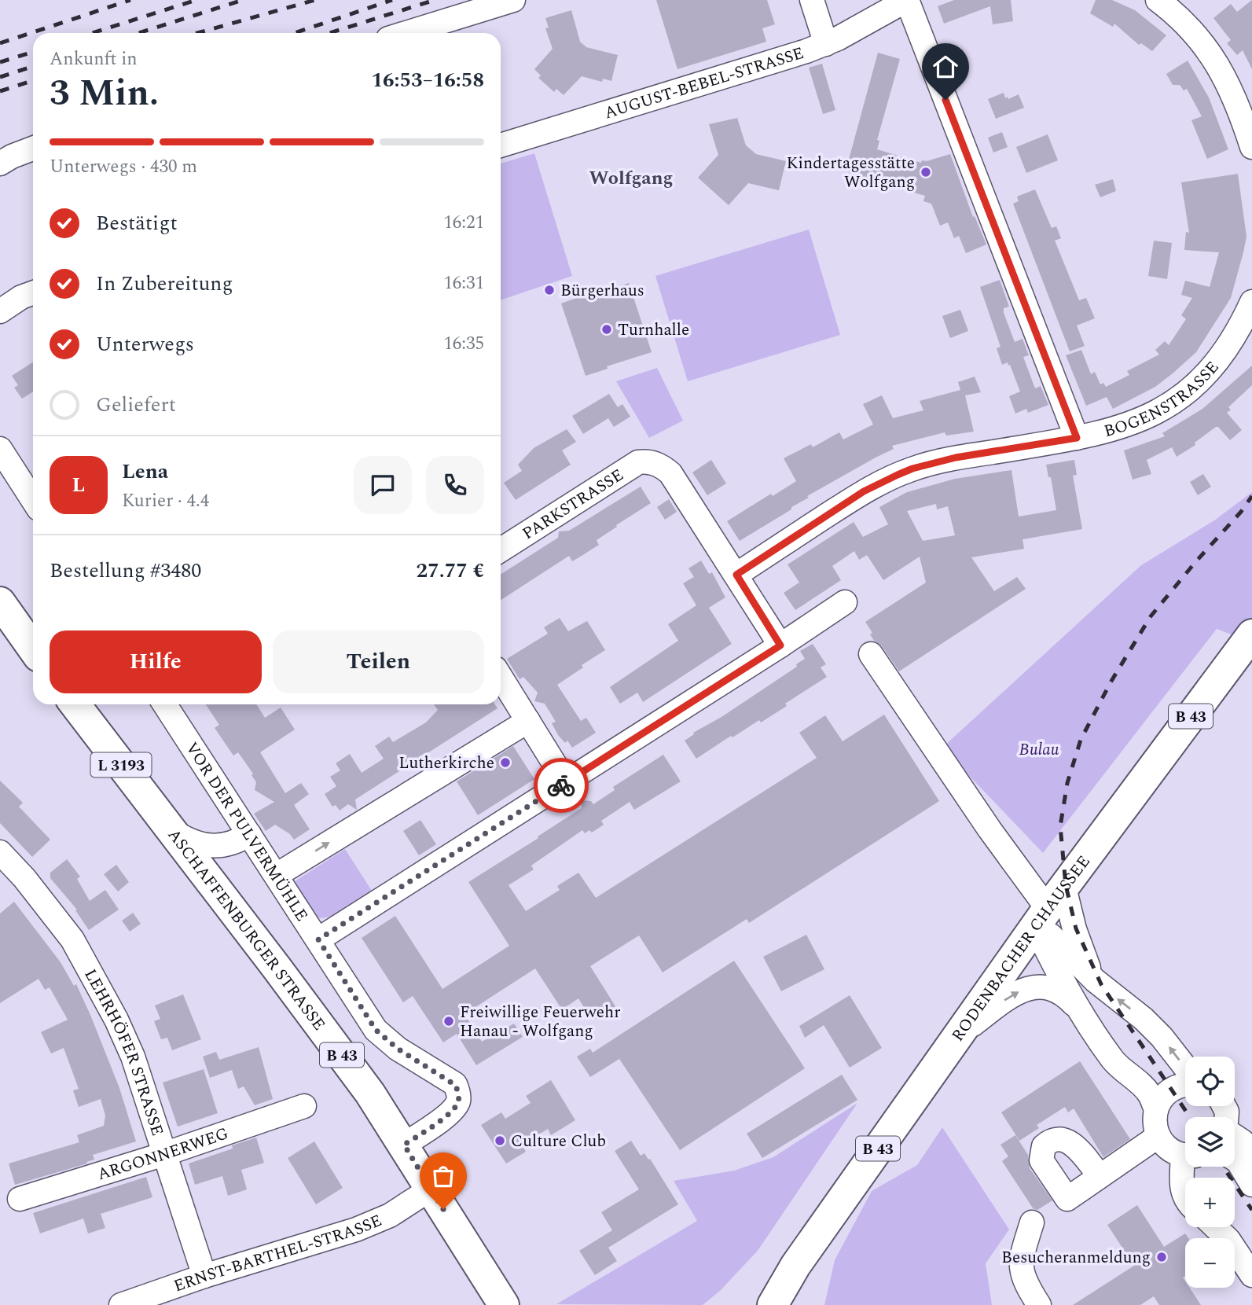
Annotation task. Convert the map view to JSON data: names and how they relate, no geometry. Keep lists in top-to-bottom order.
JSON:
{
  "streets": {
    "main road": [
      "B 43",
      "L 3193",
      "ASCHAFFENBURGER STRASSE",
      "RODENBACHER CHAUSSEE"
    ],
    "street": [
      "AUGUST-BEBEL-STRASSE",
      "BOGENSTRASSE",
      "PARKSTRASSE",
      "VOR DER PULVERMÜHLE",
      "LEHRHÖFER STRASSE",
      "ARGONNERWEG",
      "ERNST-BARTHEL-STRASSE"
    ]
  },
  "crossings": [
    ["BOGENSTRASSE", "PARKSTRASSE"],
    ["B 43", "RODENBACHER CHAUSSEE"],
    ["VOR DER PULVERMÜHLE", "ASCHAFFENBURGER STRASSE"],
    ["ASCHAFFENBURGER STRASSE", "ERNST-BARTHEL-STRASSE"],
    ["LEHRHÖFER STRASSE", "ARGONNERWEG"],
    ["LEHRHÖFER STRASSE", "ERNST-BARTHEL-STRASSE"]
  ],
  "districts": ["Wolfgang"],
  "parks": ["Bulau"],
  "places": [
    "Kindertagesstätte Wolfgang",
    "Bürgerhaus",
    "Turnhalle",
    "Lutherkirche",
    "Freiwillige Feuerwehr Hanau - Wolfgang",
    "Culture Club",
    "Besucheranmeldung"
  ],
  "page": {
    "heading": ["3 Min.", "Ankunft in", "16:53–16:58"],
    "panel": [
      "Lena",
      "Kurier · 4.4",
      "Bestellung #3480",
      "27.77 €"
    ],
    "bar": "Unterwegs · 430 m",
    "list": [
      ["Bestätigt", "16:21"],
      ["In Zubereitung", "16:31"],
      ["Unterwegs", "16:35"],
      "Geliefert"
    ],
    "round": "L",
    "buttons": ["Hilfe", "Teilen"],
    "map_buttons": ["+", "−"]
  }
}
